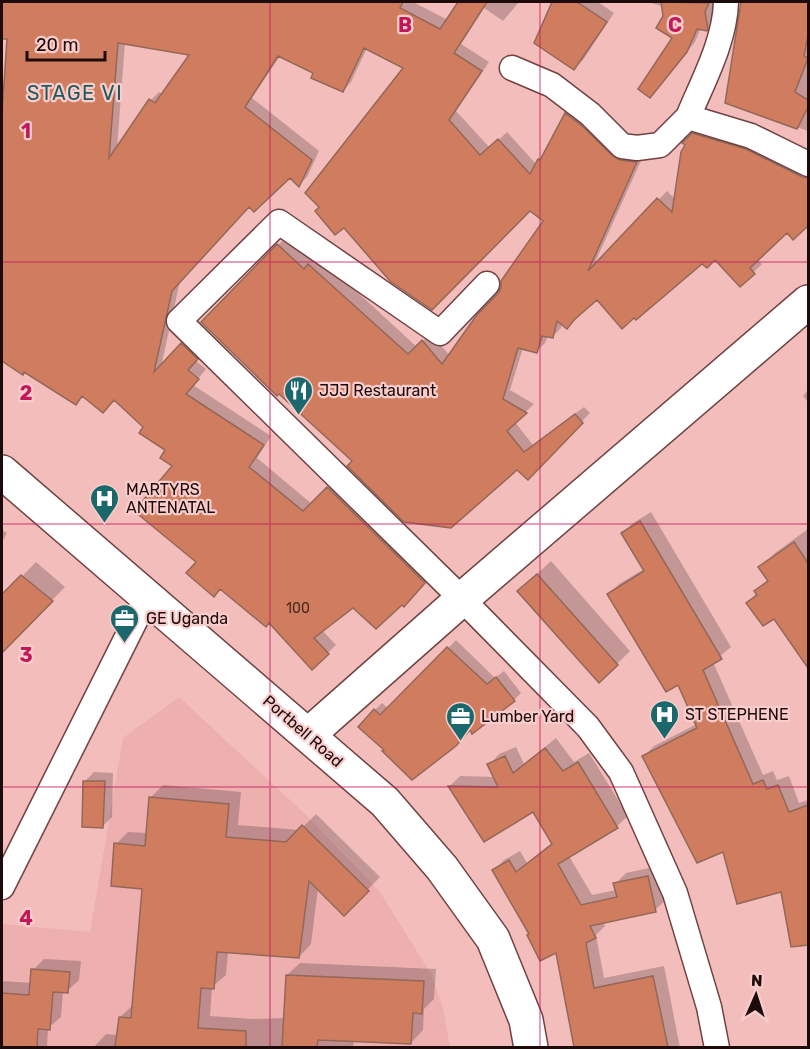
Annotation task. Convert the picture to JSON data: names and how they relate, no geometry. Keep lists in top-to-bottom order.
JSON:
{
  "streets": {
    "main road": ["Portbell Road"]
  },
  "districts": ["STAGE VI"],
  "places": {
    "restaurant": ["JJJ Restaurant"],
    "hospital": ["MARTYRS ANTENATAL", "ST STEPHENE"],
    "office": ["GE Uganda", "Lumber Yard"]
  },
  "house_numbers": ["100"],
  "scale_bar": "20 m",
  "north": "top",
  "grid": {
    "columns": ["B", "C"],
    "rows": [
      "1",
      "2",
      "3",
      "4"
    ]
  }
}
